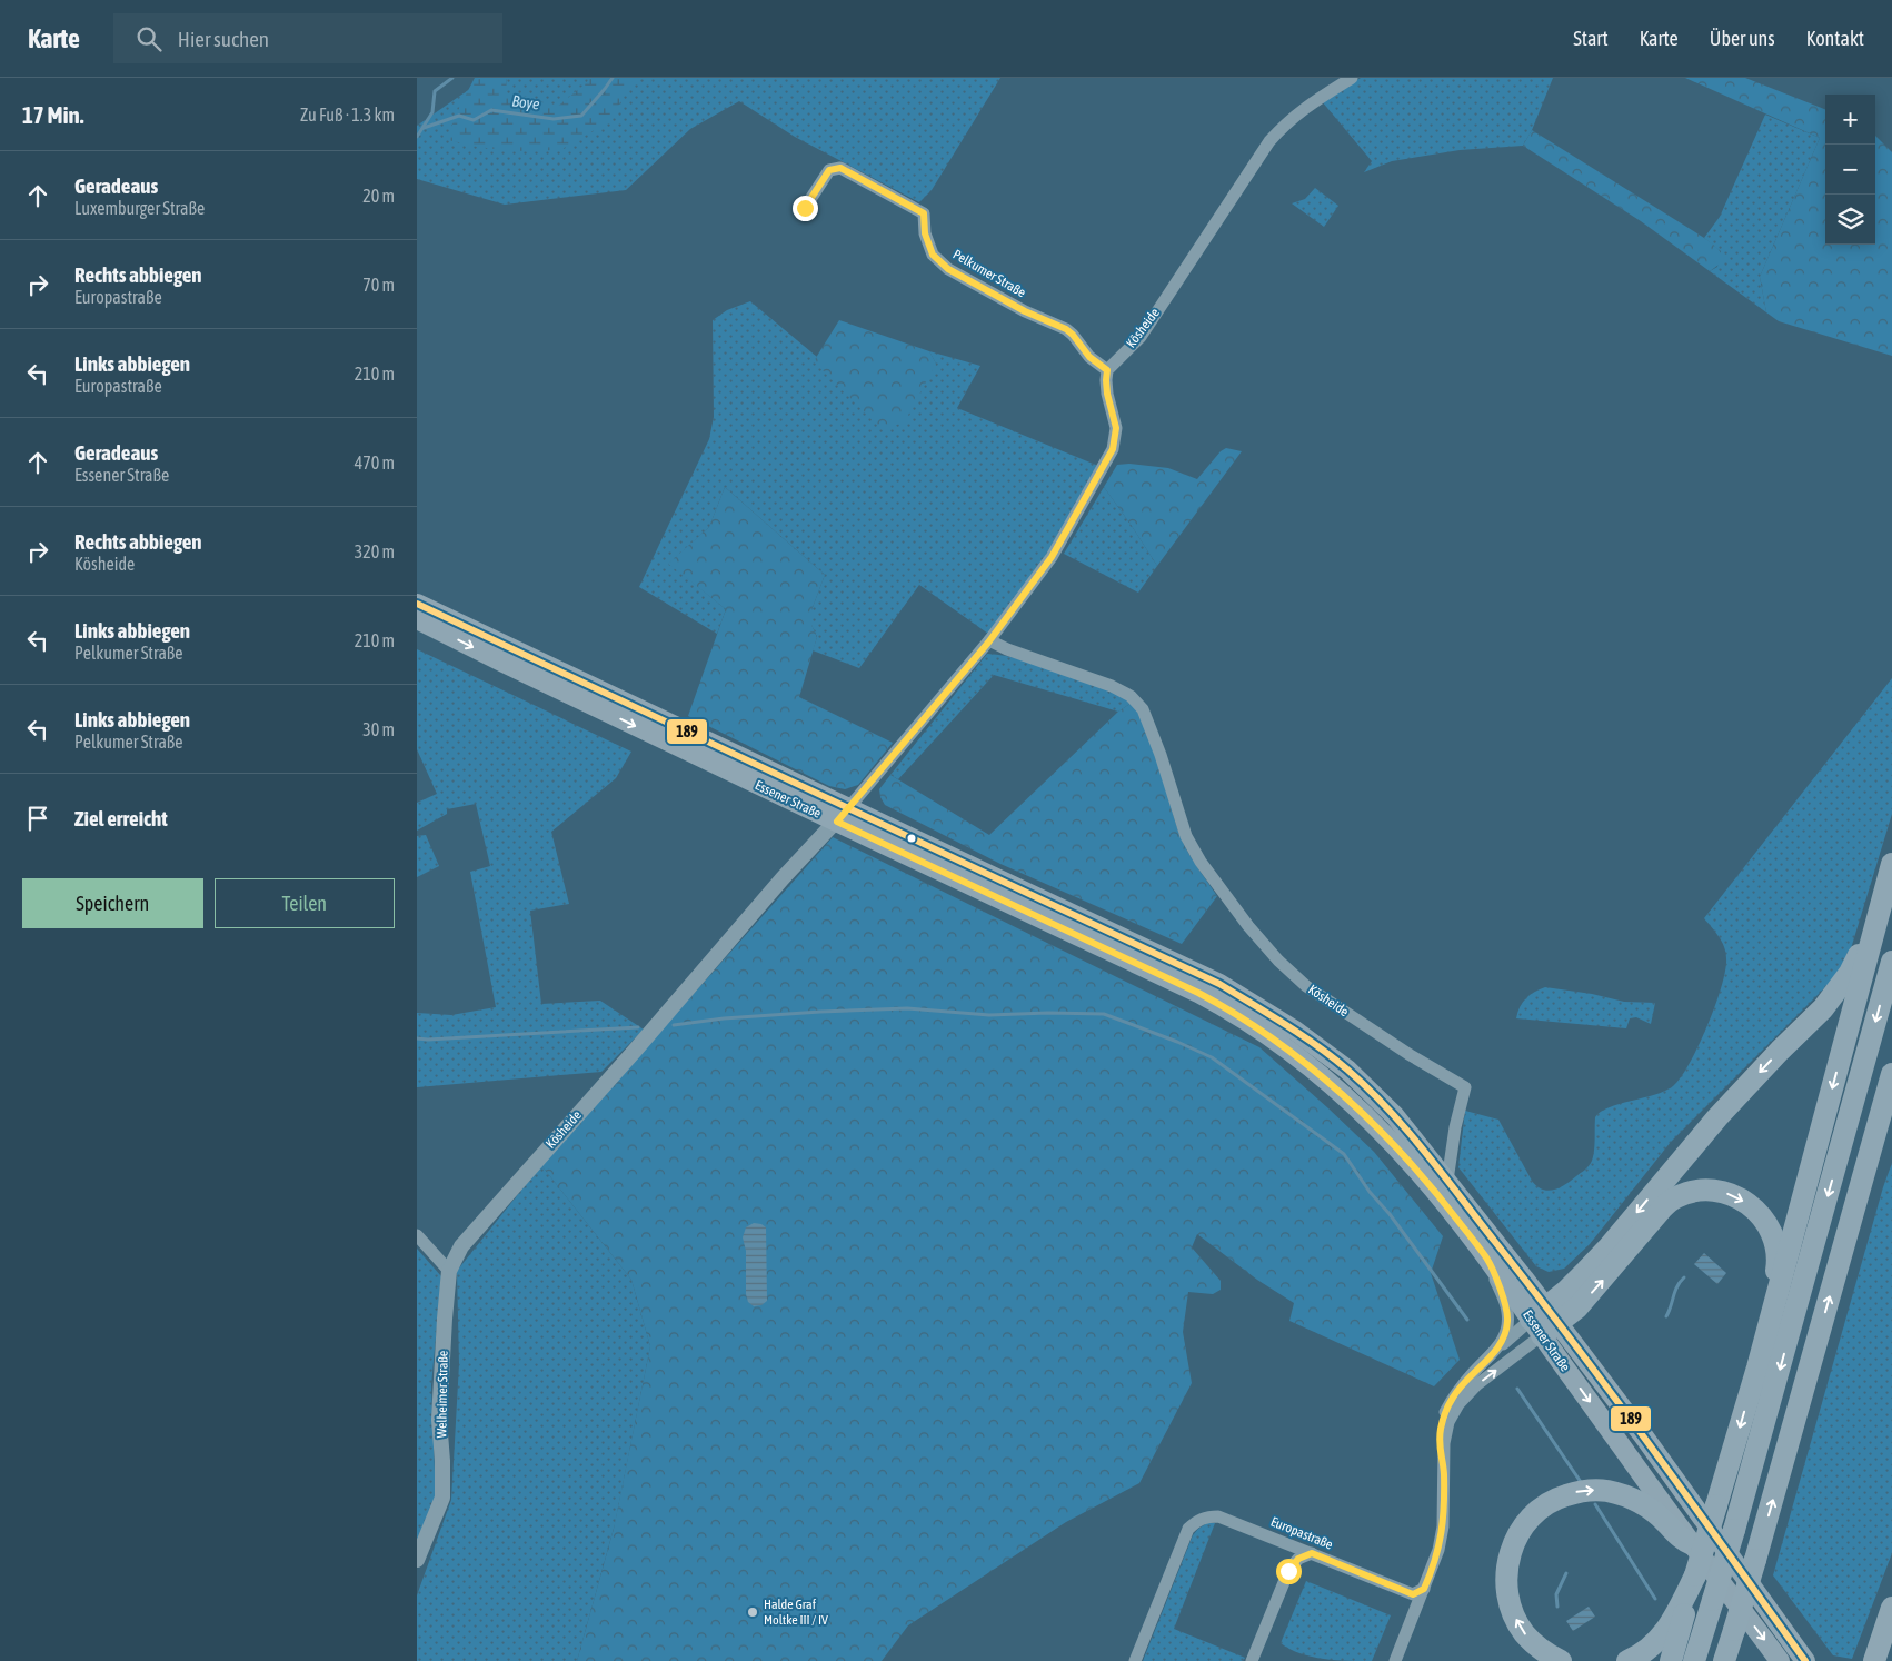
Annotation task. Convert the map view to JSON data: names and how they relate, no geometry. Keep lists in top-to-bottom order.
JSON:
{
  "streets": {
    "main road": ["Essener Straße"],
    "street": [
      "Pelkumer Straße",
      "Kösheide",
      "Welheimer Straße",
      "Europastraße"
    ]
  },
  "crossings": [
    ["Pelkumer Straße", "Kösheide"],
    ["Kösheide", "Essener Straße"],
    ["Kösheide", "Welheimer Straße"]
  ],
  "water": ["Boye"],
  "places": ["Halde Graf Moltke III / IV"],
  "lines": ["transit line 189"],
  "page": {
    "header": "Karte",
    "search": "Hier suchen",
    "nav": [
      "Start",
      "Karte",
      "Über uns",
      "Kontakt"
    ],
    "heading": ["17 Min.", "Zu Fuß · 1.3 km"],
    "map_buttons": ["+", "−"],
    "list": [
      ["Geradeaus", "Luxemburger Straße", "20 m"],
      ["Rechts abbiegen", "Europastraße", "70 m"],
      ["Links abbiegen", "Europastraße", "210 m"],
      ["Geradeaus", "Essener Straße", "470 m"],
      ["Rechts abbiegen", "Kösheide", "320 m"],
      ["Links abbiegen", "Pelkumer Straße", "210 m"],
      ["Links abbiegen", "Pelkumer Straße", "30 m"],
      "Ziel erreicht"
    ],
    "buttons": ["Speichern", "Teilen"]
  }
}
